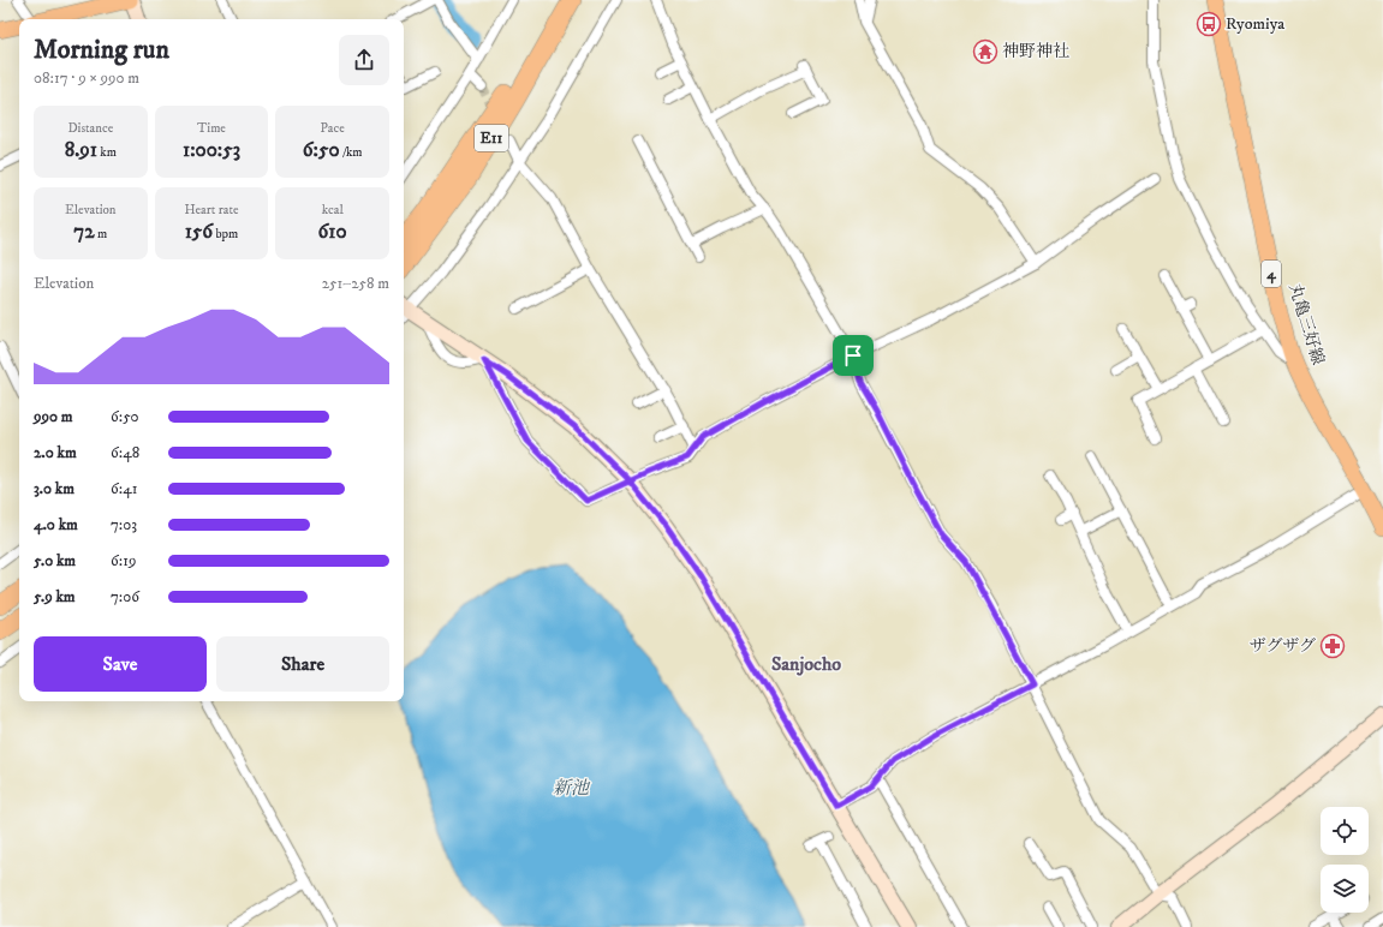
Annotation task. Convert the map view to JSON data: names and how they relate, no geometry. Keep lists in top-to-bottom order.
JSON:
{
  "streets": {
    "highway": ["E11"],
    "main road": ["4", "丸亀三好線"]
  },
  "districts": ["Sanjocho"],
  "water": ["新池"],
  "places": {
    "bus stop": ["Ryomiya"],
    "temple": ["神野神社"],
    "pharmacy": ["ザグザグ"]
  },
  "page": {
    "heading": ["Morning run", "08:17 · 9 × 990 m"],
    "stats": [
      ["Distance", "8.91 km"],
      ["Time", "1:00:53"],
      ["Pace", "6:50 /km"],
      ["Elevation", "72 m"],
      ["Heart rate", "156 bpm"],
      ["kcal", "610"]
    ],
    "chart": ["Elevation", "251–258 m"],
    "list": [
      {
        "name": "990 m",
        "note": "6:50"
      },
      {
        "name": "2.0 km",
        "note": "6:48"
      },
      {
        "name": "3.0 km",
        "note": "6:41"
      },
      {
        "name": "4.0 km",
        "note": "7:03"
      },
      {
        "name": "5.0 km",
        "note": "6:19"
      },
      {
        "name": "5.9 km",
        "note": "7:06"
      }
    ],
    "buttons": ["Save", "Share"]
  }
}
